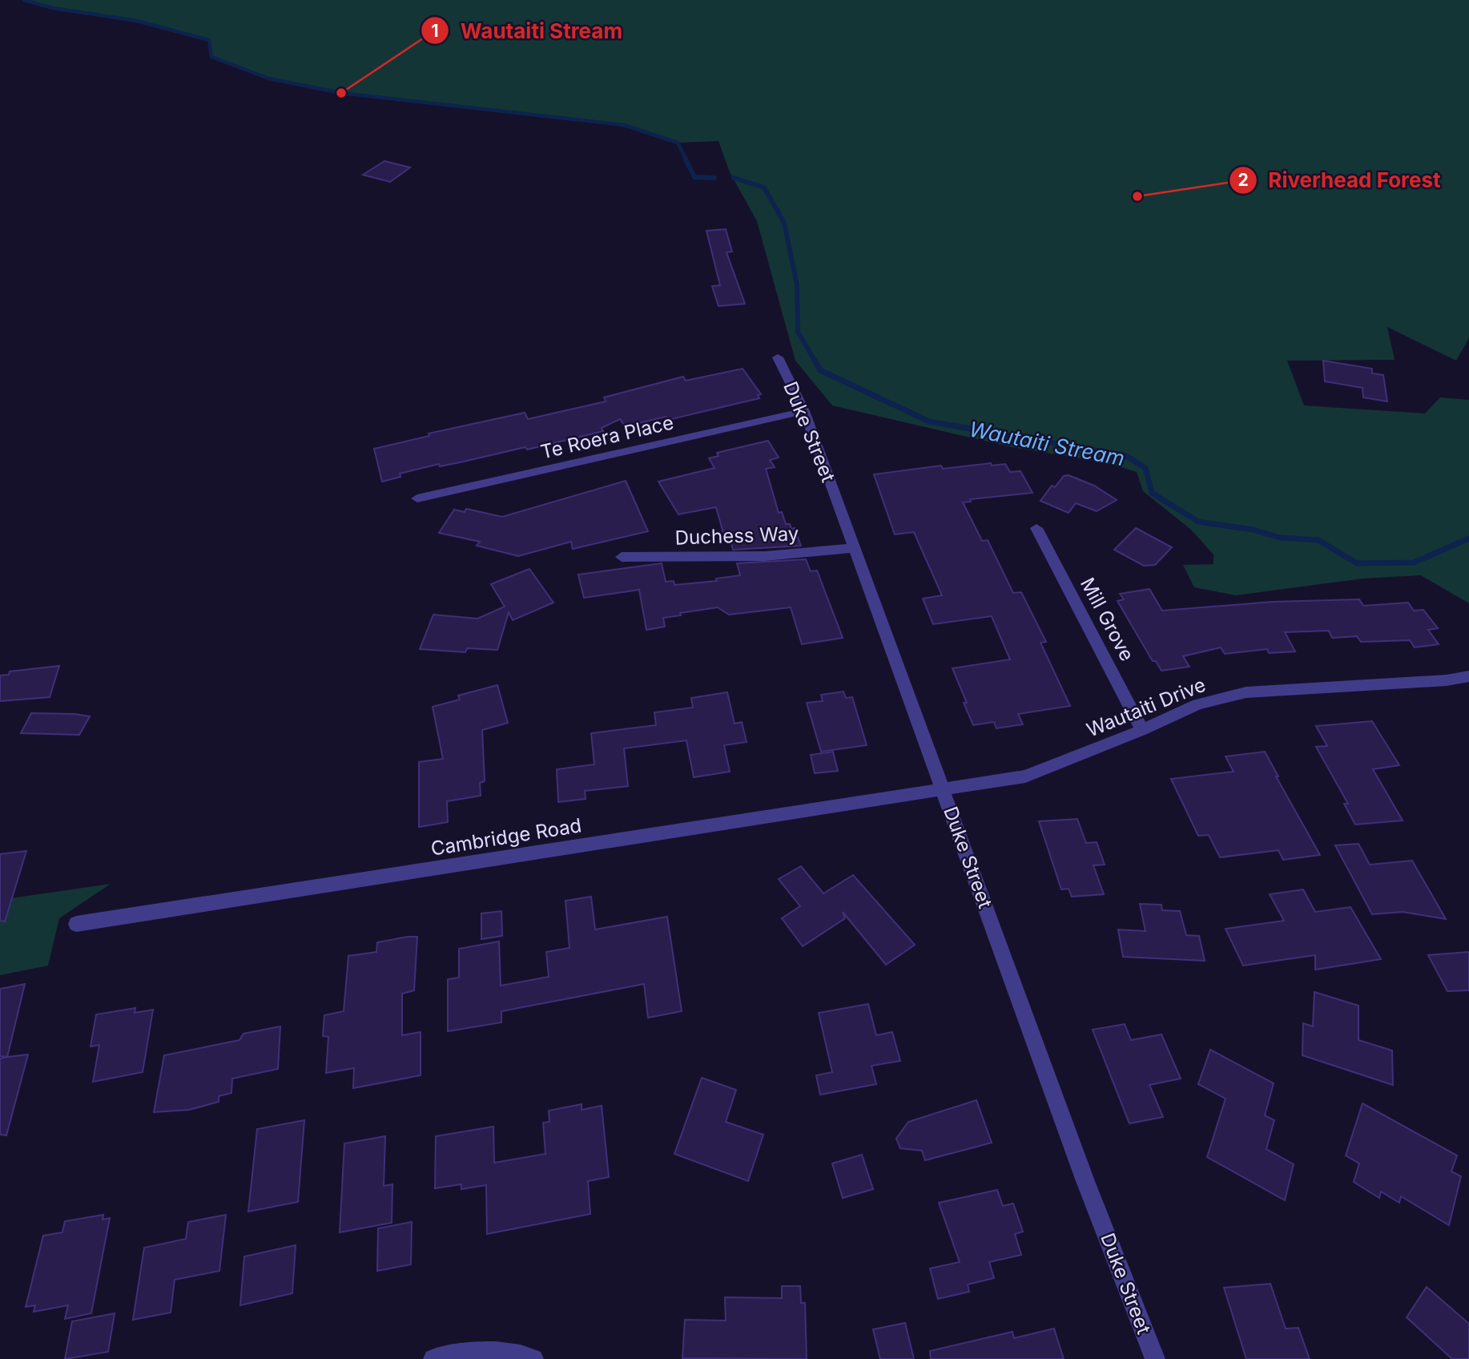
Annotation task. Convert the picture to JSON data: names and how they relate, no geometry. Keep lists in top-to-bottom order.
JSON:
{
  "streets": {
    "street": [
      "Duke Street",
      "Te Roera Place",
      "Duchess Way",
      "Mill Grove",
      "Wautaiti Drive",
      "Cambridge Road"
    ]
  },
  "crossings": [
    ["Duke Street", "Te Roera Place"],
    ["Duke Street", "Duchess Way"],
    ["Duke Street", "Wautaiti Drive"],
    ["Duke Street", "Cambridge Road"],
    ["Mill Grove", "Wautaiti Drive"],
    ["Wautaiti Drive", "Cambridge Road"]
  ],
  "water": ["Wautaiti Stream"],
  "places": ["Wautaiti Stream", "Riverhead Forest"]
}
